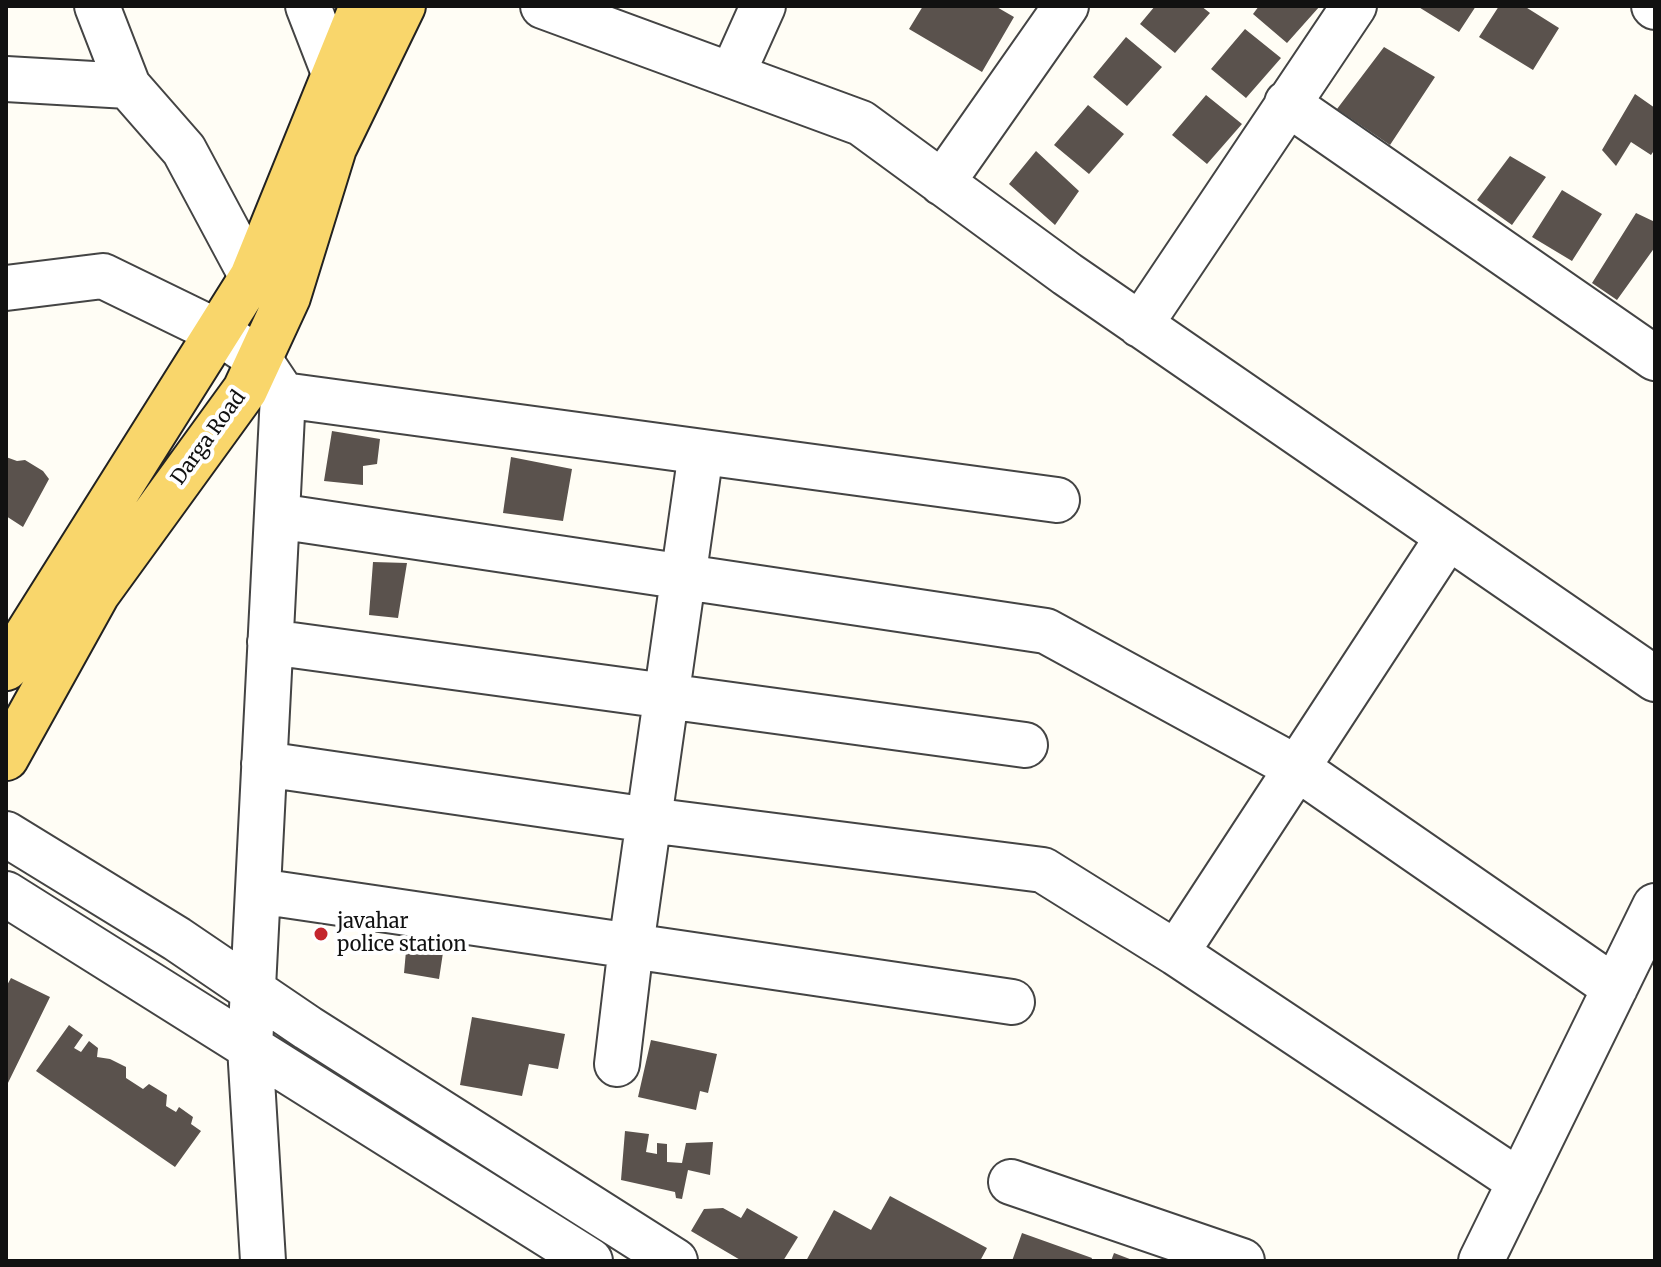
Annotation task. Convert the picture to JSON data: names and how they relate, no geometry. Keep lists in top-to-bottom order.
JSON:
{
  "streets": {
    "main road": ["Darga Road"]
  },
  "places": ["javahar police station"]
}
